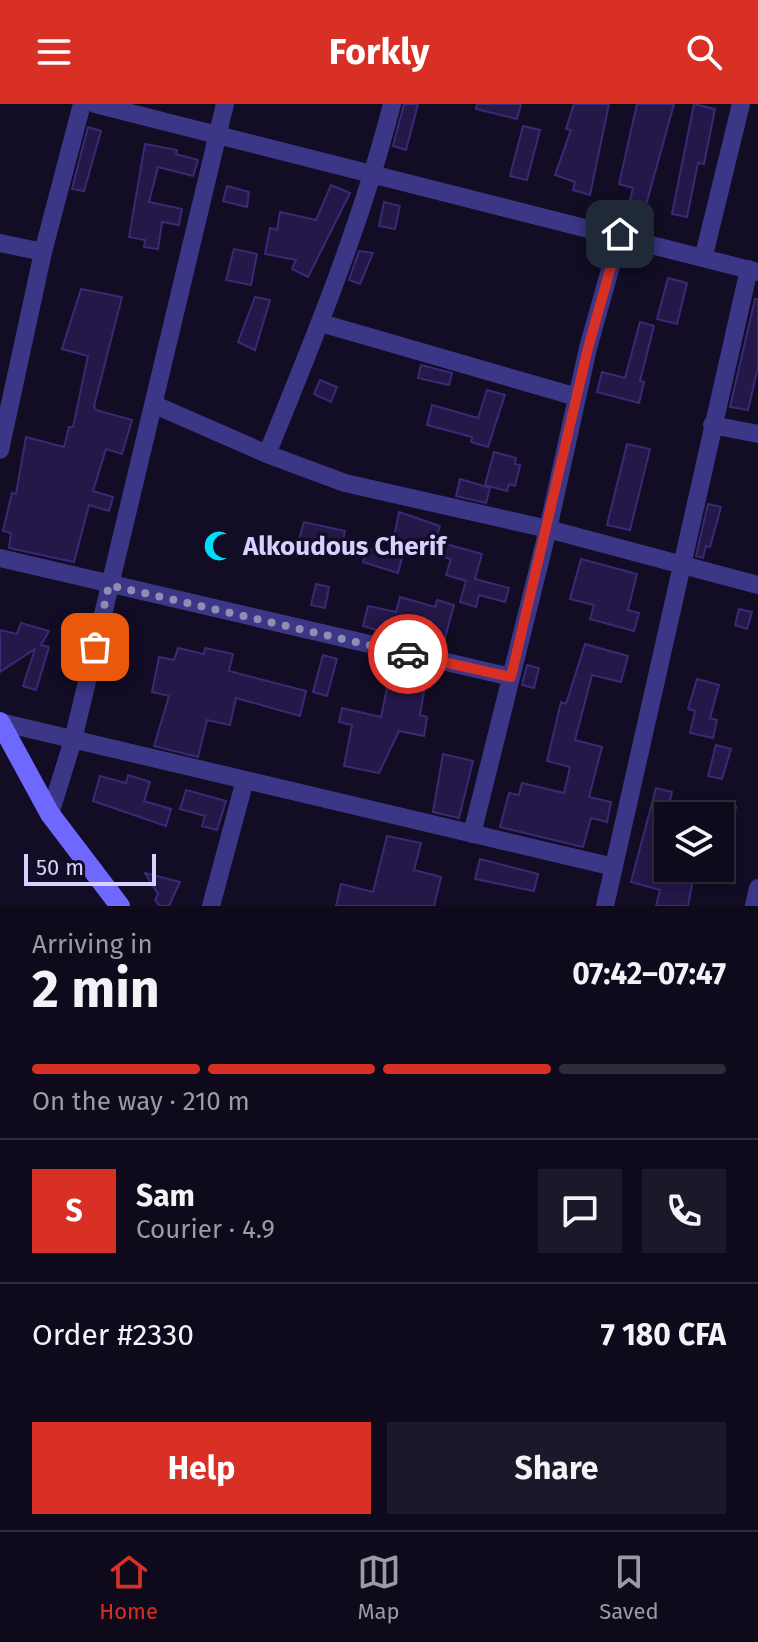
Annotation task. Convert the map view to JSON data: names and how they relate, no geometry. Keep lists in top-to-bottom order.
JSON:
{
  "places": {
    "mosque": ["Alkoudous Cherif"]
  },
  "scale_bar": "50 m",
  "page": {
    "header": "Forkly",
    "scale": "50 m",
    "heading": ["2 min", "Arriving in", "07:42–07:47"],
    "panel": [
      "Sam",
      "Courier · 4.9",
      "Order #2330",
      "7 180 CFA"
    ],
    "bar": "On the way · 210 m",
    "round": "S",
    "buttons": ["Help", "Share"],
    "tabs": ["Home", "Map", "Saved"]
  }
}
